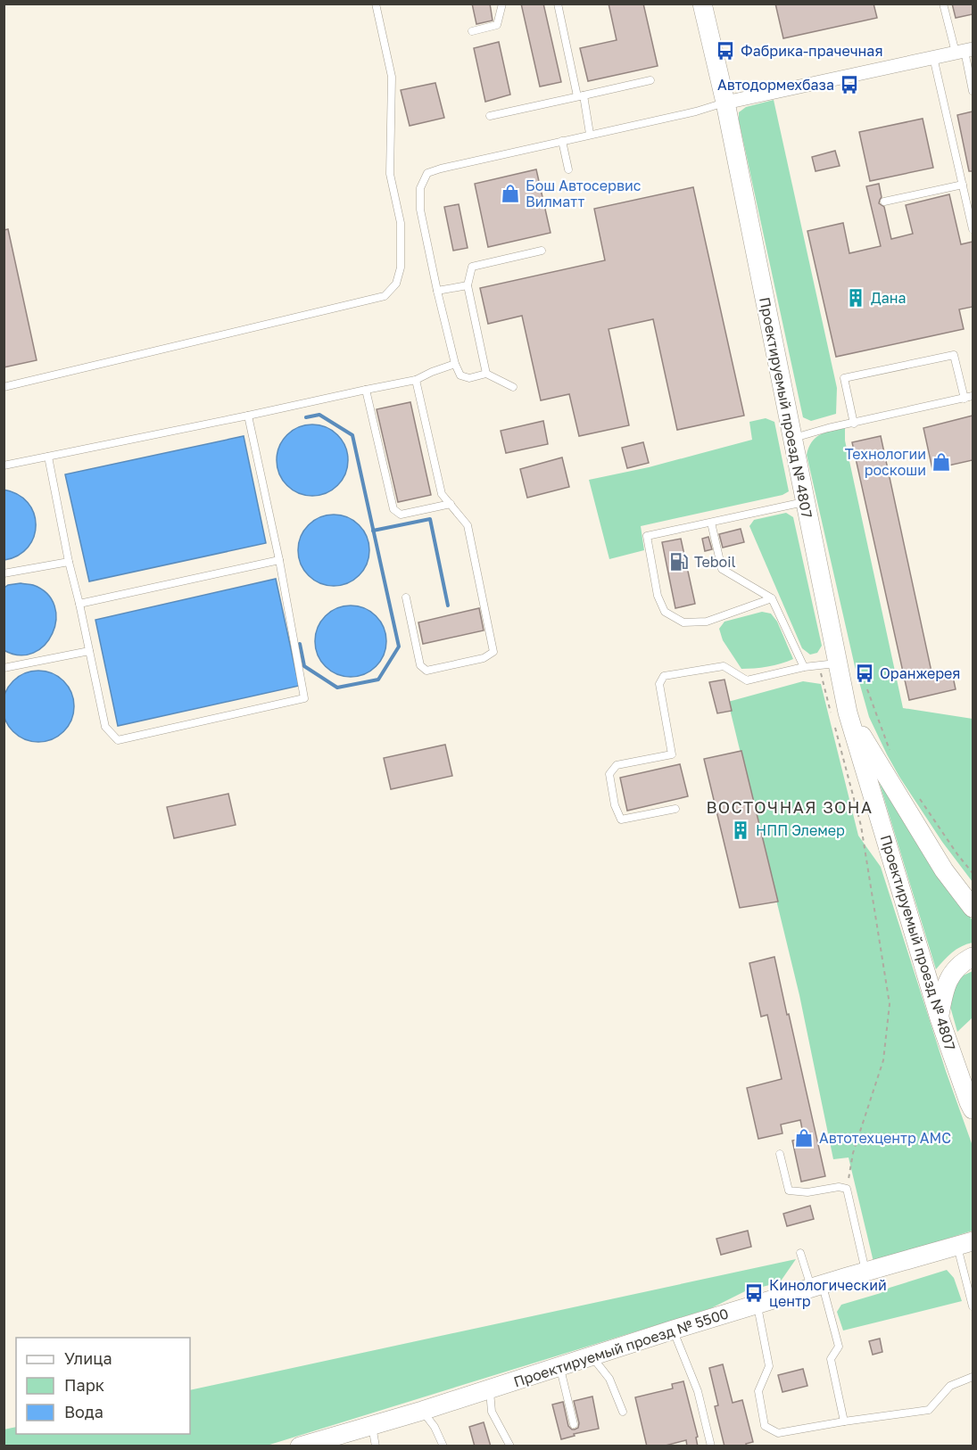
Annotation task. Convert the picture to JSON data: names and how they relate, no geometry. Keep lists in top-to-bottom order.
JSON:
{
  "streets": {
    "main road": ["Проектируемый проезд № 4807", "Проектируемый проезд № 5500"]
  },
  "districts": ["ВОСТОЧНАЯ ЗОНА"],
  "places": {
    "bus stop": [
      "Фабрика-прачечная",
      "Автодормехбаза",
      "Оранжерея",
      "Кинологический центр"
    ],
    "shop": ["Бош Автосервис Вилматт", "Технологии роскоши", "Автотехцентр АМС"],
    "building": ["Дана", "НПП Элемер"],
    "fuel station": ["Teboil"]
  },
  "legend": ["Улица", "Парк", "Вода"]
}
